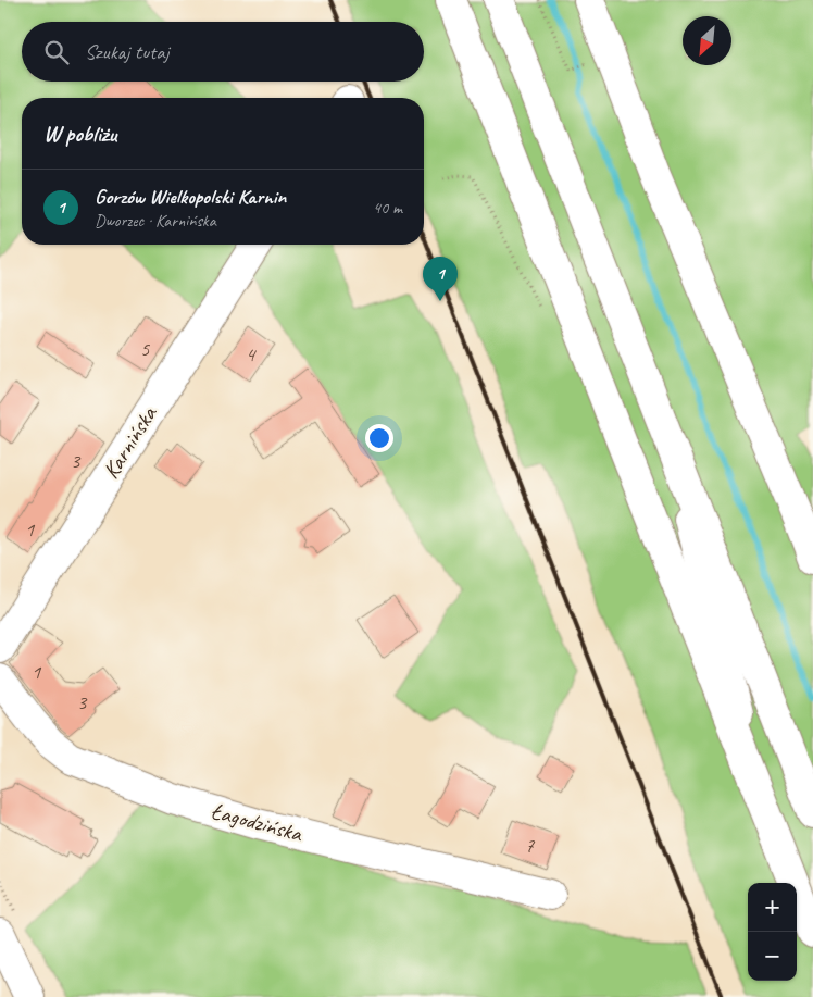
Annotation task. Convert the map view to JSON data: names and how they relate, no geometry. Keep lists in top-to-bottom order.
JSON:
{
  "streets": {
    "main road": ["Karnińska", "Łagodzińska"]
  },
  "house_numbers": [
    "5",
    "4",
    "3",
    "1",
    "1",
    "3",
    "7"
  ],
  "north": "bottom left",
  "page": {
    "search": "Szukaj tutaj",
    "heading": "W pobliżu",
    "list": [
      {
        "mark": "1",
        "name": "Gorzów Wielkopolski Karnin",
        "note": "Dworzec · Karnińska",
        "value": "40 m"
      }
    ],
    "pins": "1",
    "map_buttons": ["+", "−"]
  }
}
